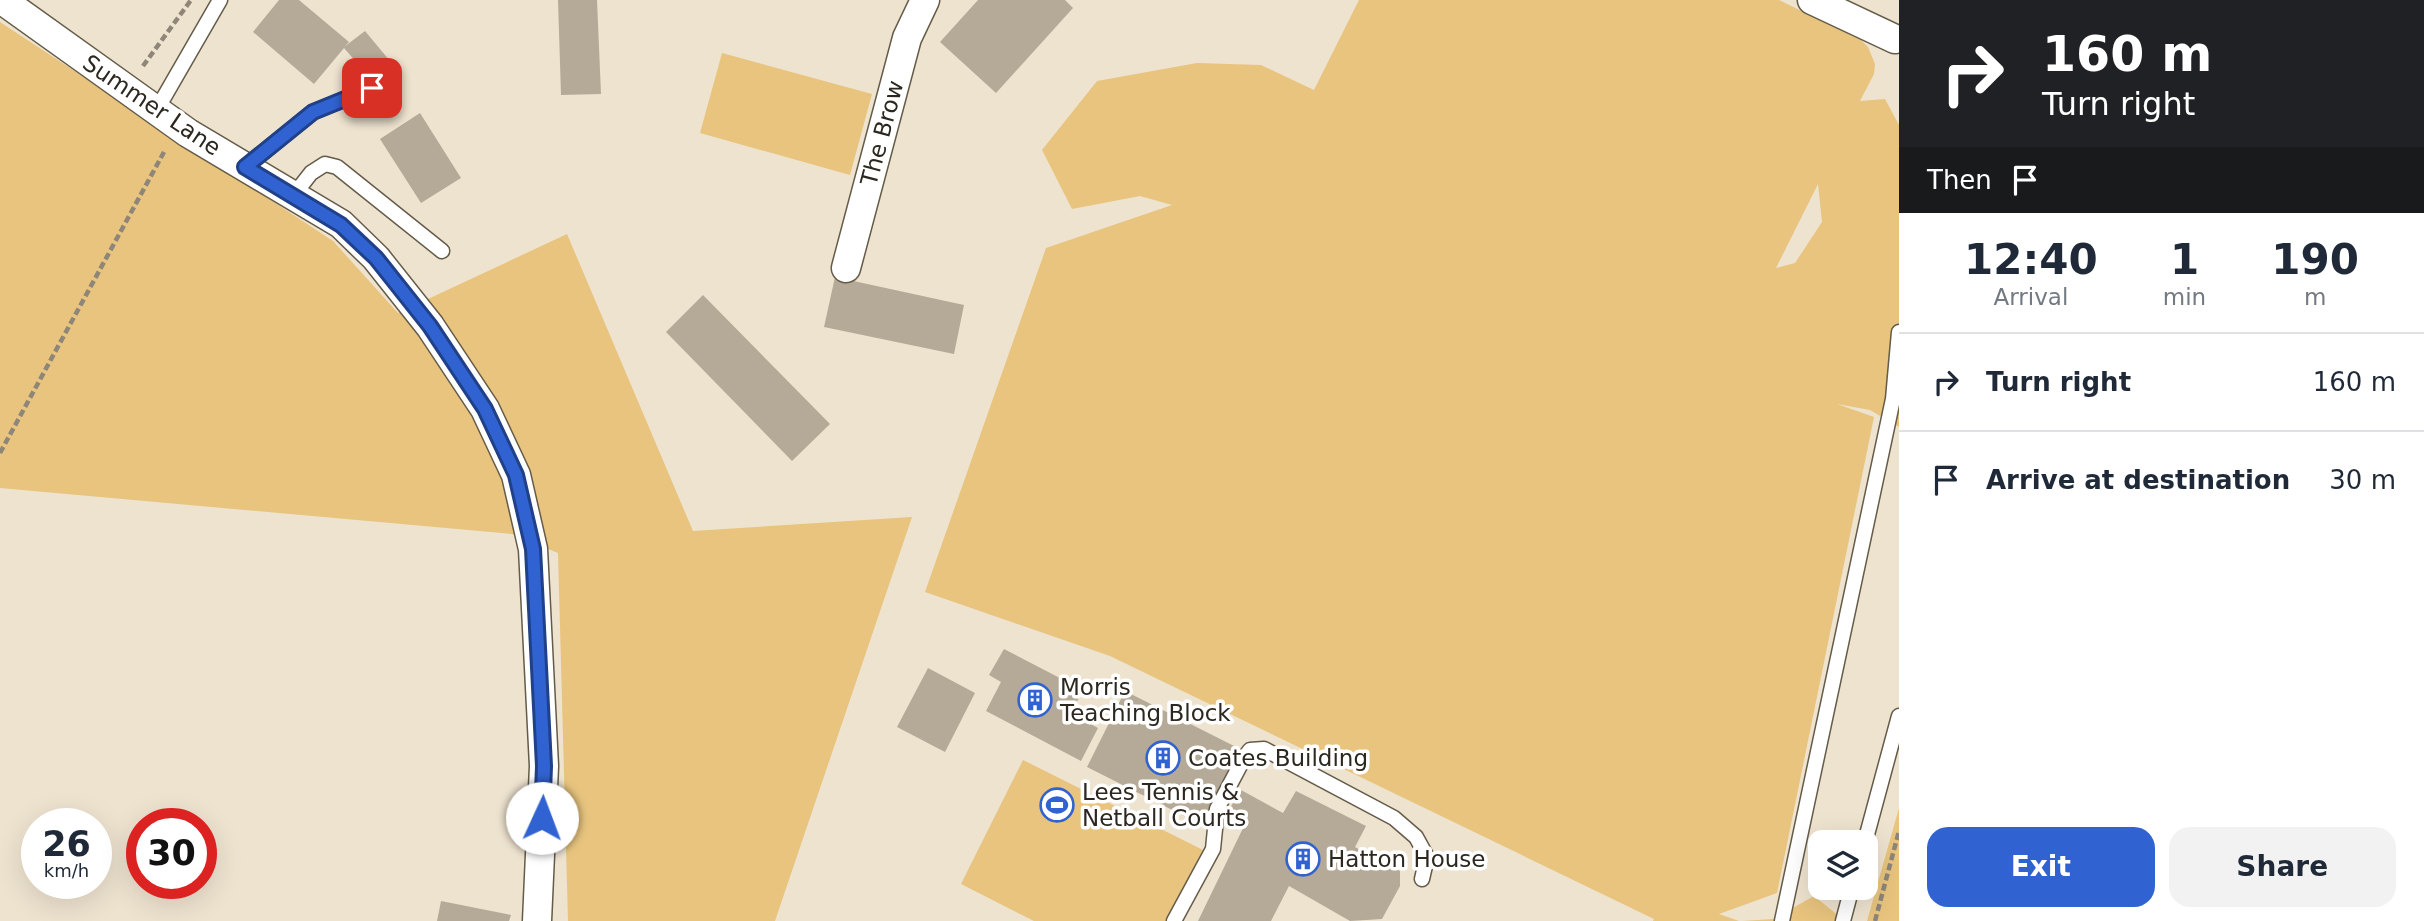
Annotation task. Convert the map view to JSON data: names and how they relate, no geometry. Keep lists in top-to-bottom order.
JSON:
{
  "streets": {
    "street": ["Summer Lane", "The Brow"]
  },
  "places": {
    "building": ["Morris Teaching Block", "Coates Building", "Hatton House"],
    "sports": ["Lees Tennis & Netball Courts"]
  },
  "page": {
    "turn": ["160 m", "Turn right"],
    "then": "Then",
    "eta": [
      "12:40",
      "Arrival",
      "1",
      "min",
      "190",
      "m"
    ],
    "list": [
      {
        "name": "Turn right",
        "value": "160 m"
      },
      {
        "name": "Arrive at destination",
        "value": "30 m"
      }
    ],
    "speed": "26 km/h",
    "limit": "30",
    "buttons": ["Exit", "Share"]
  }
}
